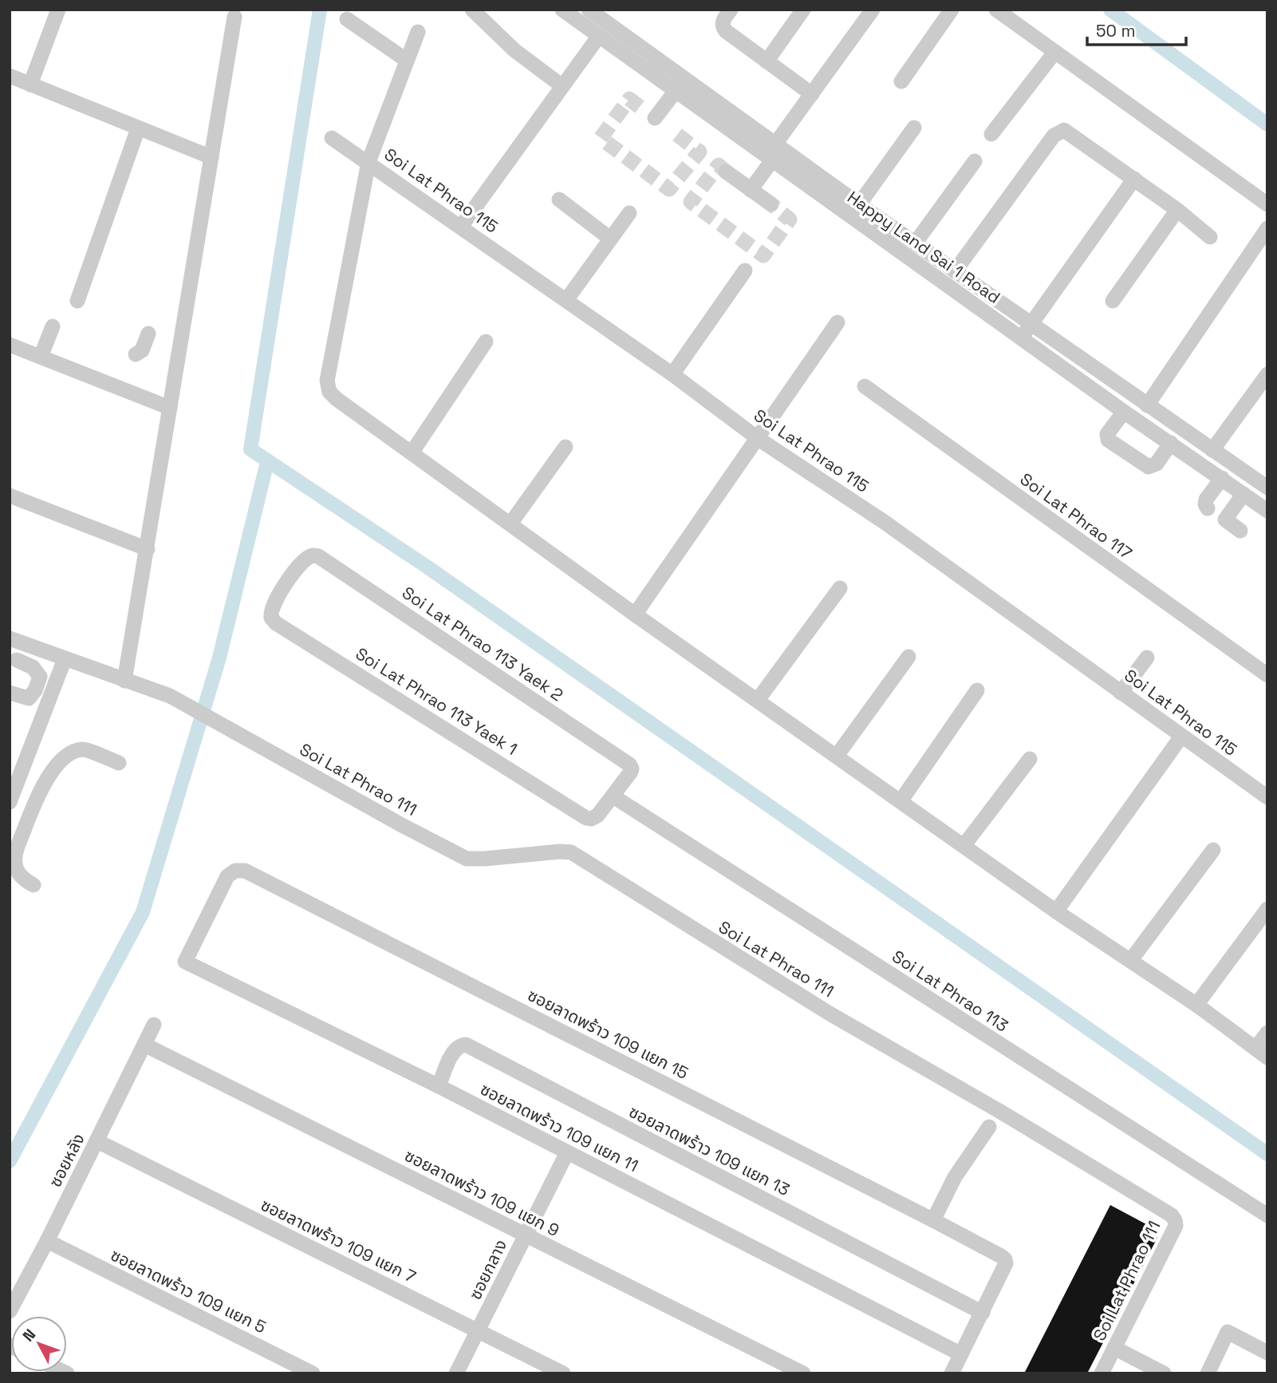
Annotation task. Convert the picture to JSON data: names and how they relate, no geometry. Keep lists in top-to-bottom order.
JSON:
{
  "streets": {
    "street": [
      "Soi Lat Phrao 115",
      "Happy Land Sai 1 Road",
      "Soi Lat Phrao 117",
      "Soi Lat Phrao 113 Yaek 2",
      "Soi Lat Phrao 113 Yaek 1",
      "Soi Lat Phrao 111",
      "Soi Lat Phrao 113",
      "ซอยลาดพร้าว 109 แยก 15",
      "ซอยลาดพร้าว 109 แยก 11",
      "ซอยลาดพร้าว 109 แยก 13",
      "ซอยหลัง",
      "ซอยลาดพร้าว 109 แยก 9",
      "ซอยลาดพร้าว 109 แยก 7",
      "ซอยกลาง",
      "ซอยลาดพร้าว 109 แยก 5"
    ]
  },
  "crossings": [
    ["Soi Lat Phrao 113 Yaek 2", "Soi Lat Phrao 113 Yaek 1"],
    ["Soi Lat Phrao 113 Yaek 2", "Soi Lat Phrao 113"],
    ["Soi Lat Phrao 113 Yaek 1", "Soi Lat Phrao 113"],
    ["ซอยลาดพร้าว 109 แยก 15", "ซอยลาดพร้าว 109 แยก 11"],
    ["ซอยลาดพร้าว 109 แยก 15", "ซอยลาดพร้าว 109 แยก 13"],
    ["ซอยลาดพร้าว 109 แยก 11", "ซอยลาดพร้าว 109 แยก 13"],
    ["ซอยลาดพร้าว 109 แยก 11", "ซอยกลาง"],
    ["ซอยหลัง", "ซอยลาดพร้าว 109 แยก 9"],
    ["ซอยหลัง", "ซอยลาดพร้าว 109 แยก 7"],
    ["ซอยหลัง", "ซอยลาดพร้าว 109 แยก 5"],
    ["ซอยลาดพร้าว 109 แยก 9", "ซอยกลาง"],
    ["ซอยลาดพร้าว 109 แยก 7", "ซอยกลาง"]
  ],
  "scale_bar": "50 m",
  "north": "top left"
}
